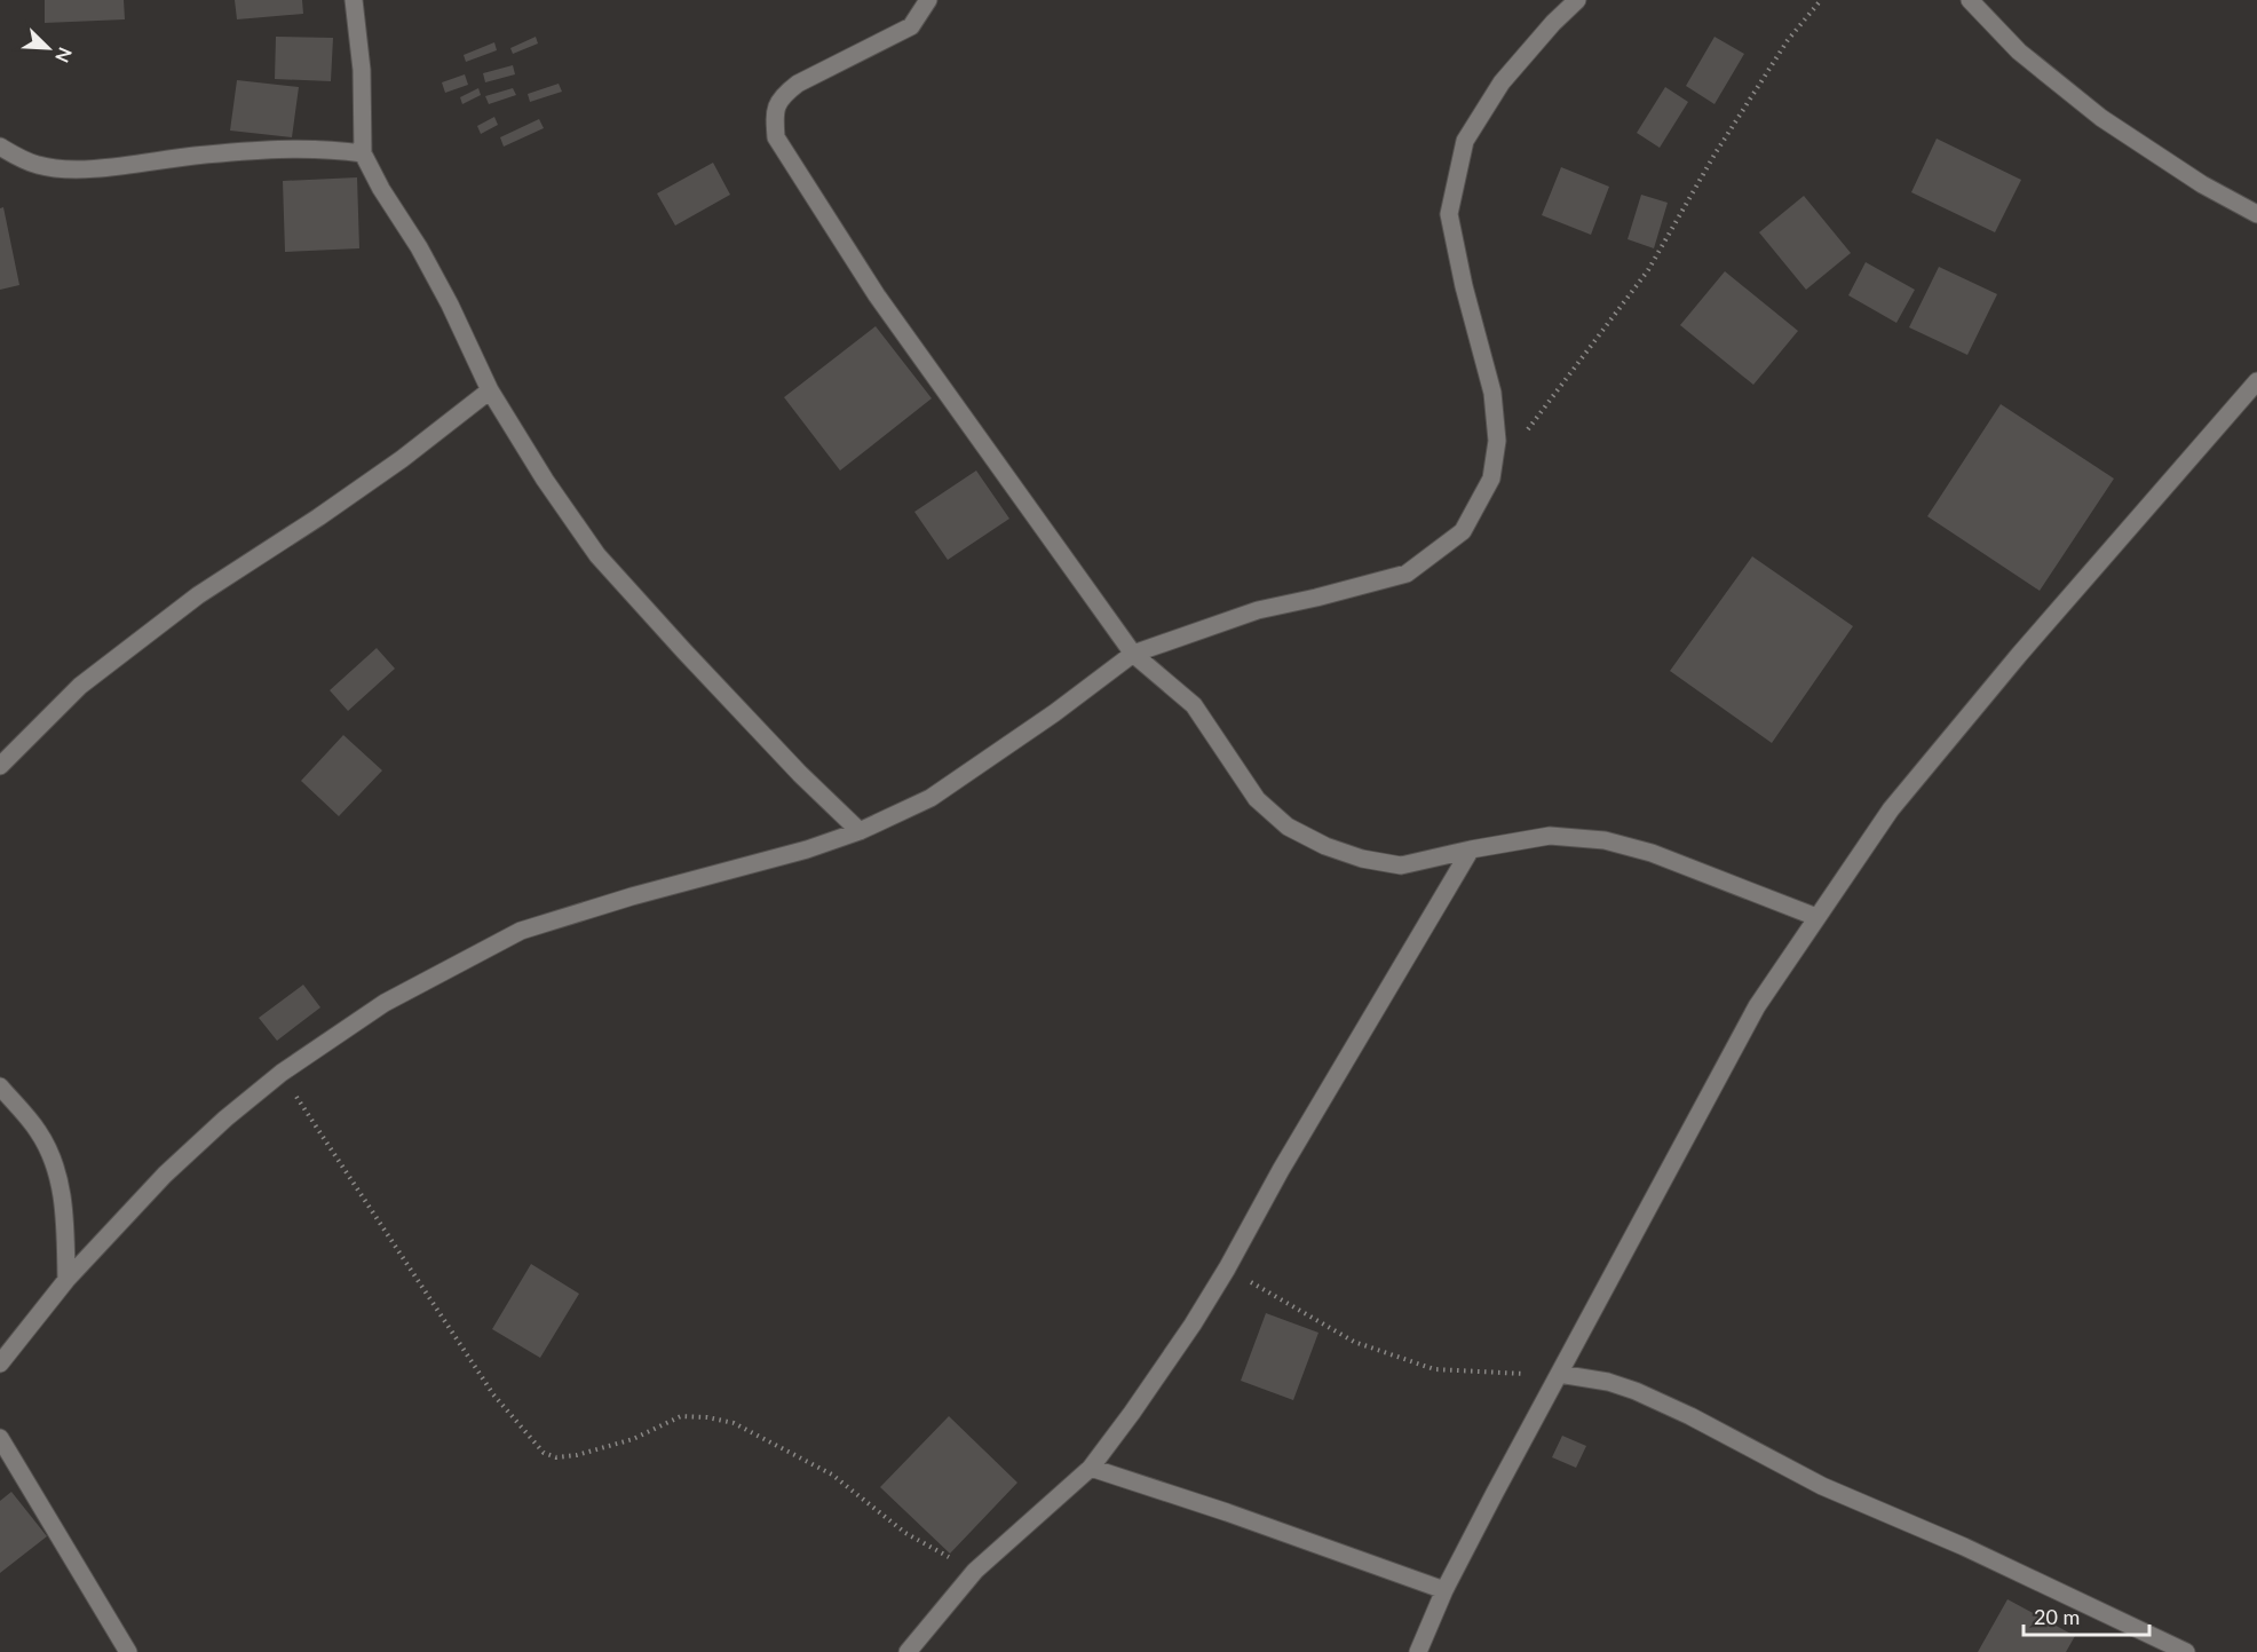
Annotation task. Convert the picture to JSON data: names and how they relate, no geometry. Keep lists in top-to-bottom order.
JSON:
{
  "scale_bar": "20 m",
  "north": "bottom right"
}
